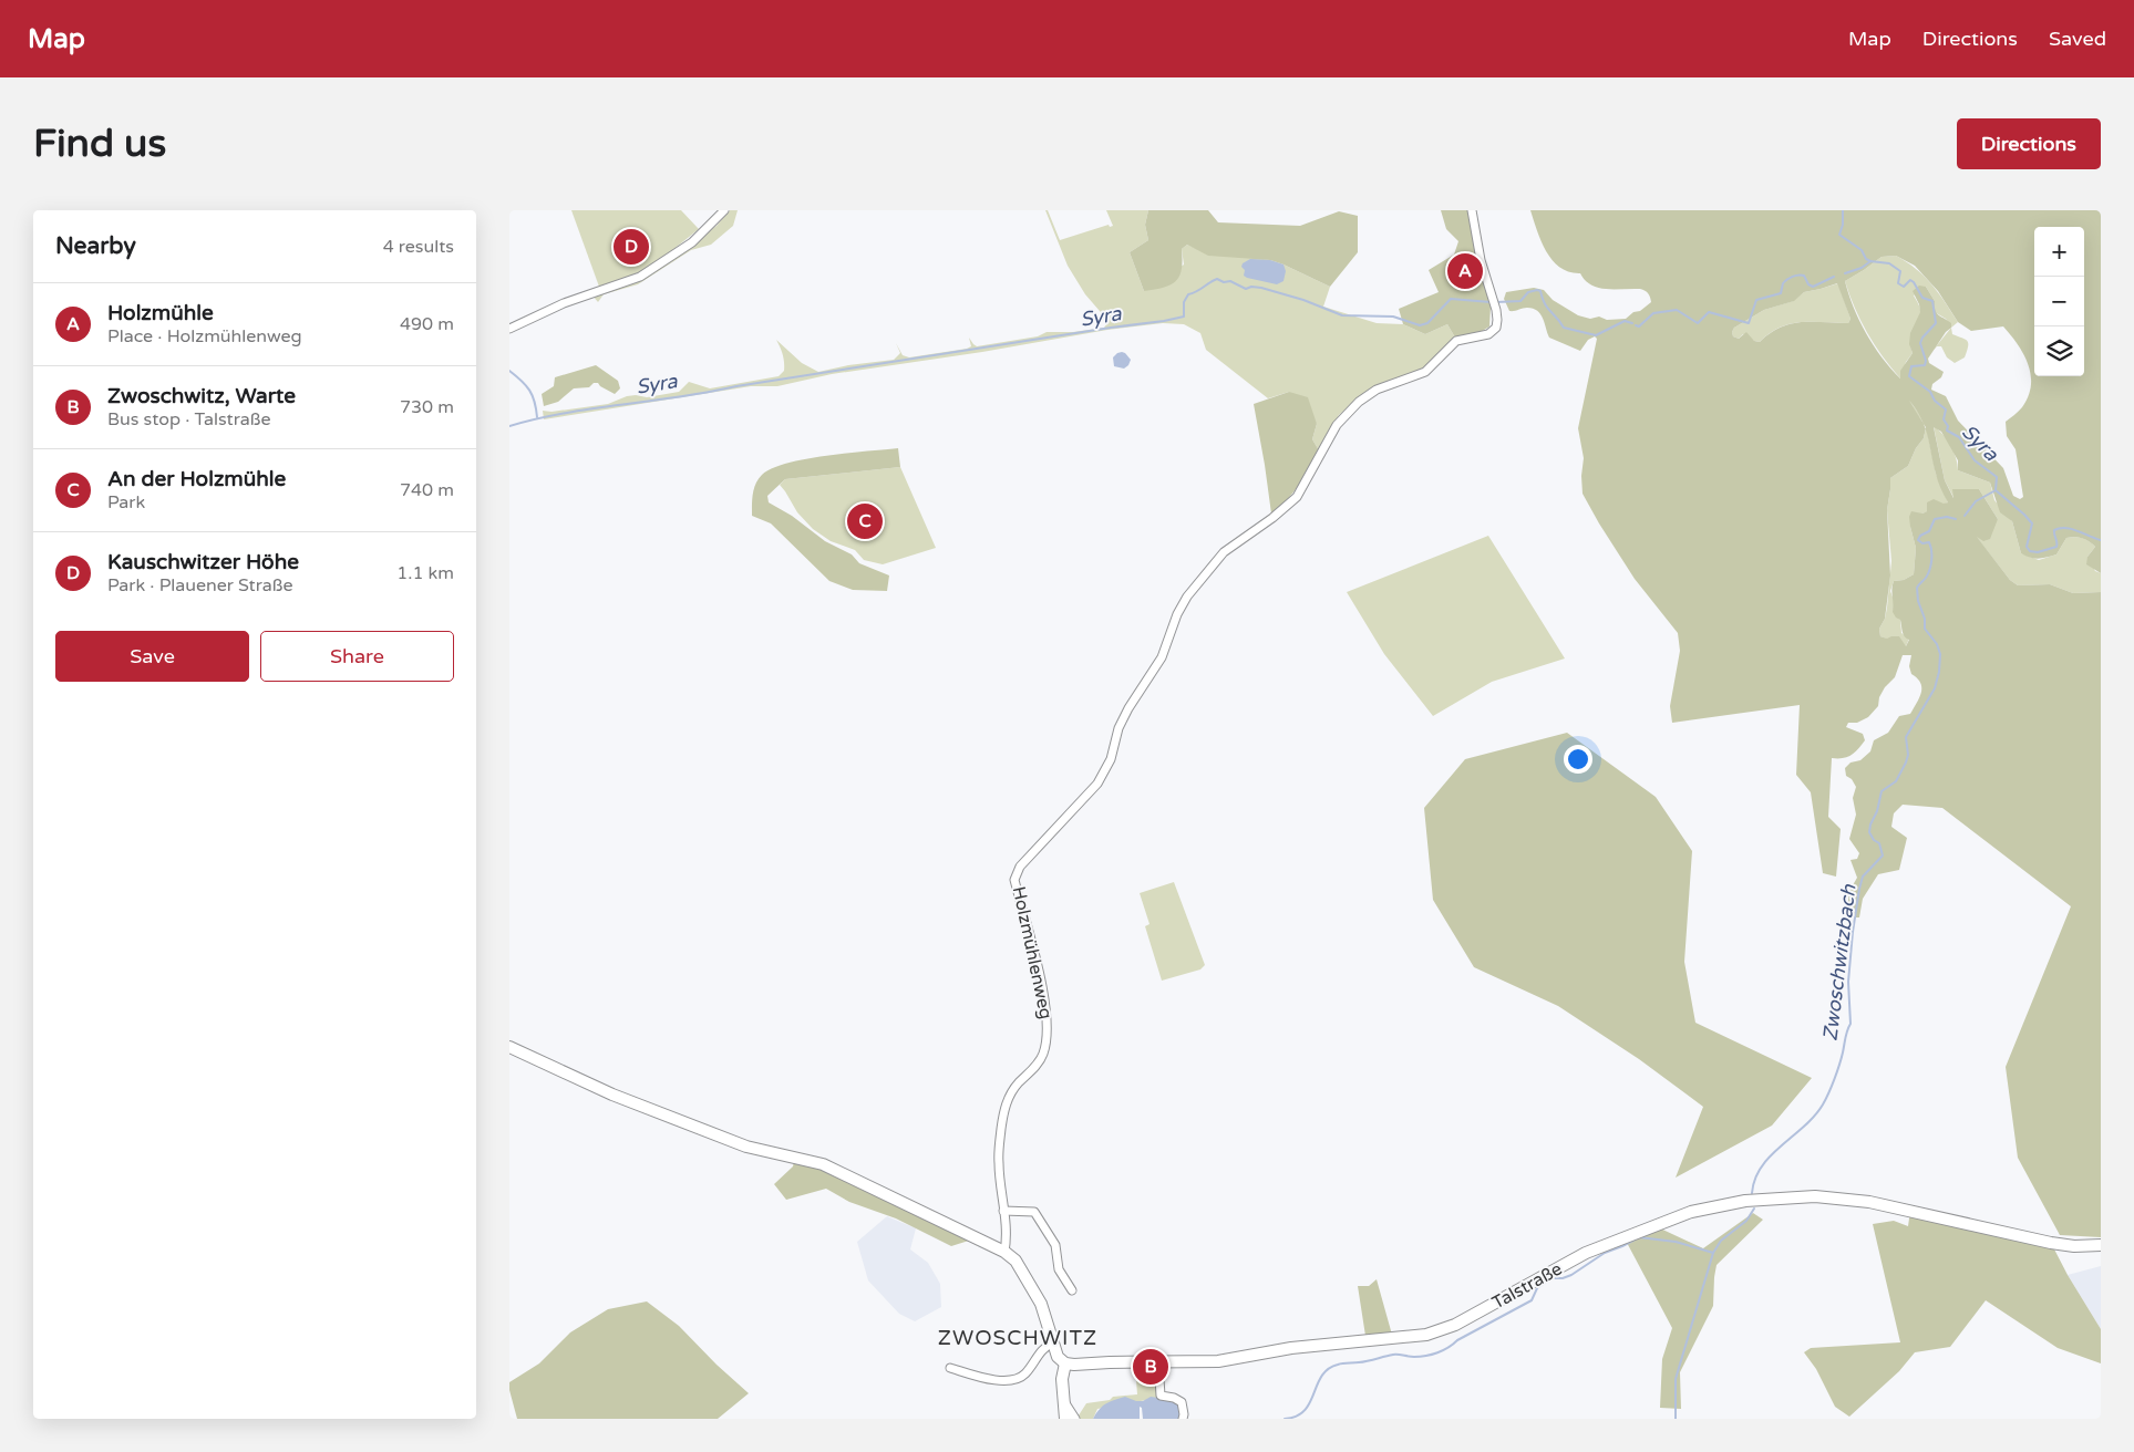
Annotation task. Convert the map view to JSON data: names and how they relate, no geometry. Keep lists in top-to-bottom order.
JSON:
{
  "streets": {
    "street": ["Holzmühlenweg", "Talstraße"]
  },
  "districts": ["ZWOSCHWITZ"],
  "water": ["Syra", "Zwoschwitzbach"],
  "page": {
    "header": "Map",
    "nav": ["Map", "Directions", "Saved"],
    "buttons": [
      "Directions",
      ["Save", "Share"]
    ],
    "title": "Find us",
    "heading": ["Nearby", "4 results"],
    "map_buttons": ["+", "−"],
    "pins": [
      "D",
      "A",
      "C",
      "B"
    ],
    "list": [
      {
        "mark": "A",
        "name": "Holzmühle",
        "note": "Place · Holzmühlenweg",
        "value": "490 m"
      },
      {
        "mark": "B",
        "name": "Zwoschwitz, Warte",
        "note": "Bus stop · Talstraße",
        "value": "730 m"
      },
      {
        "mark": "C",
        "name": "An der Holzmühle",
        "note": "Park",
        "value": "740 m"
      },
      {
        "mark": "D",
        "name": "Kauschwitzer Höhe",
        "note": "Park · Plauener Straße",
        "value": "1.1 km"
      }
    ]
  }
}
